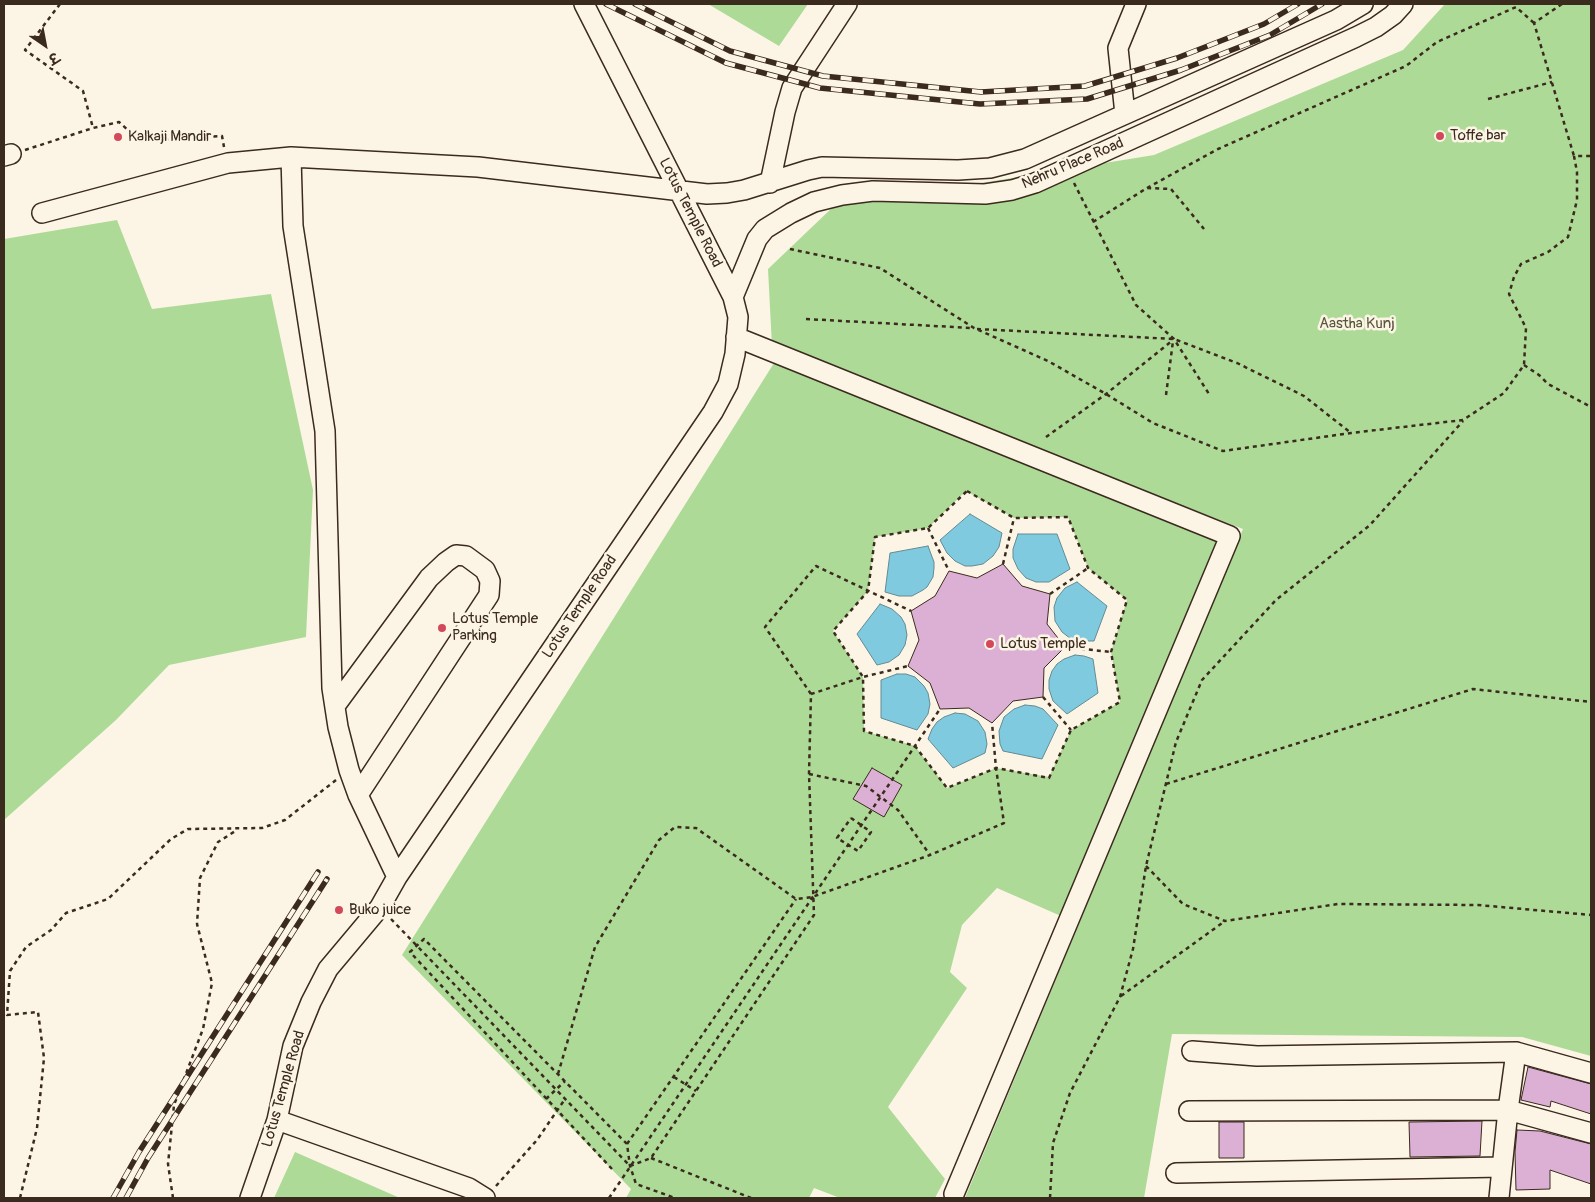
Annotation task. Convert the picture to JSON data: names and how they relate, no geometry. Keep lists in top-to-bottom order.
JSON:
{
  "streets": {
    "street": ["Nehru Place Road", "Lotus Temple Road"]
  },
  "crossings": [
    ["Nehru Place Road", "Lotus Temple Road"]
  ],
  "parks": ["Aastha Kunj"],
  "places": [
    "Toffe bar",
    "Kalkaji Mandir",
    "Lotus Temple Parking",
    "Lotus Temple",
    "Buko juice"
  ],
  "north": "bottom right"
}
